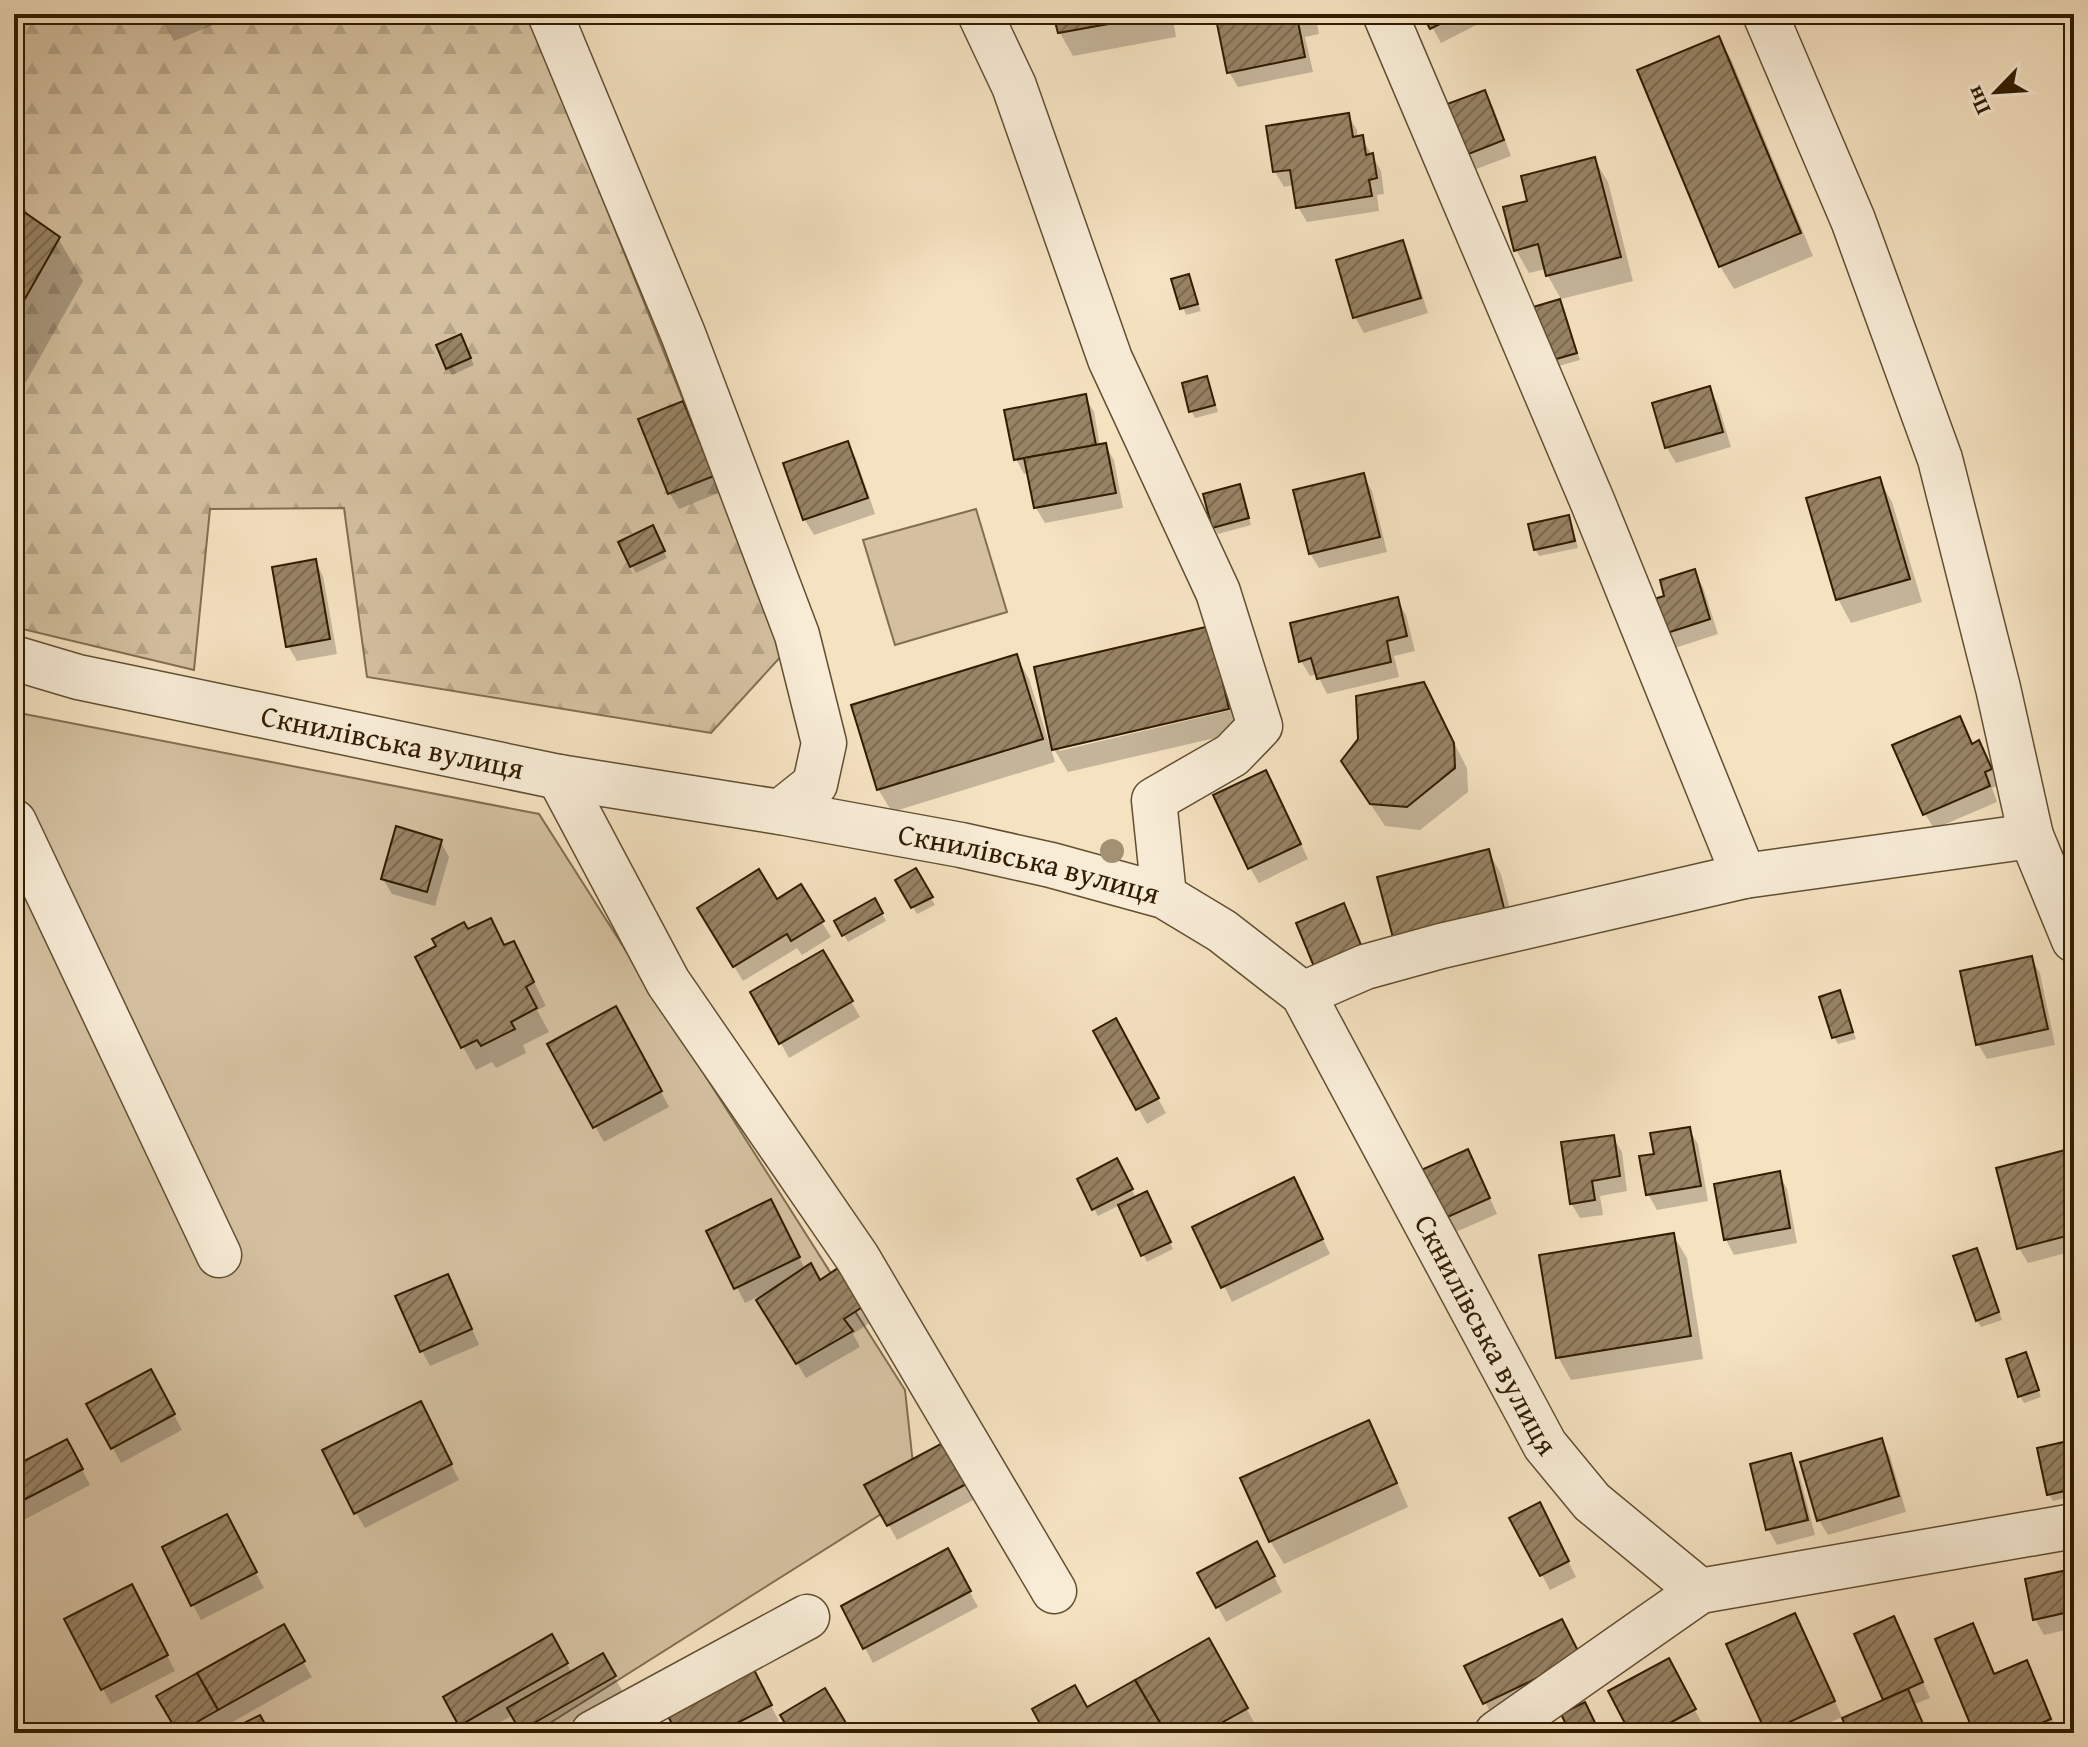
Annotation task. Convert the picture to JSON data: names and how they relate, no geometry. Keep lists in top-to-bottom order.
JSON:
{
  "streets": {
    "street": ["Скнилівська вулиця"]
  },
  "north": "bottom left"
}
